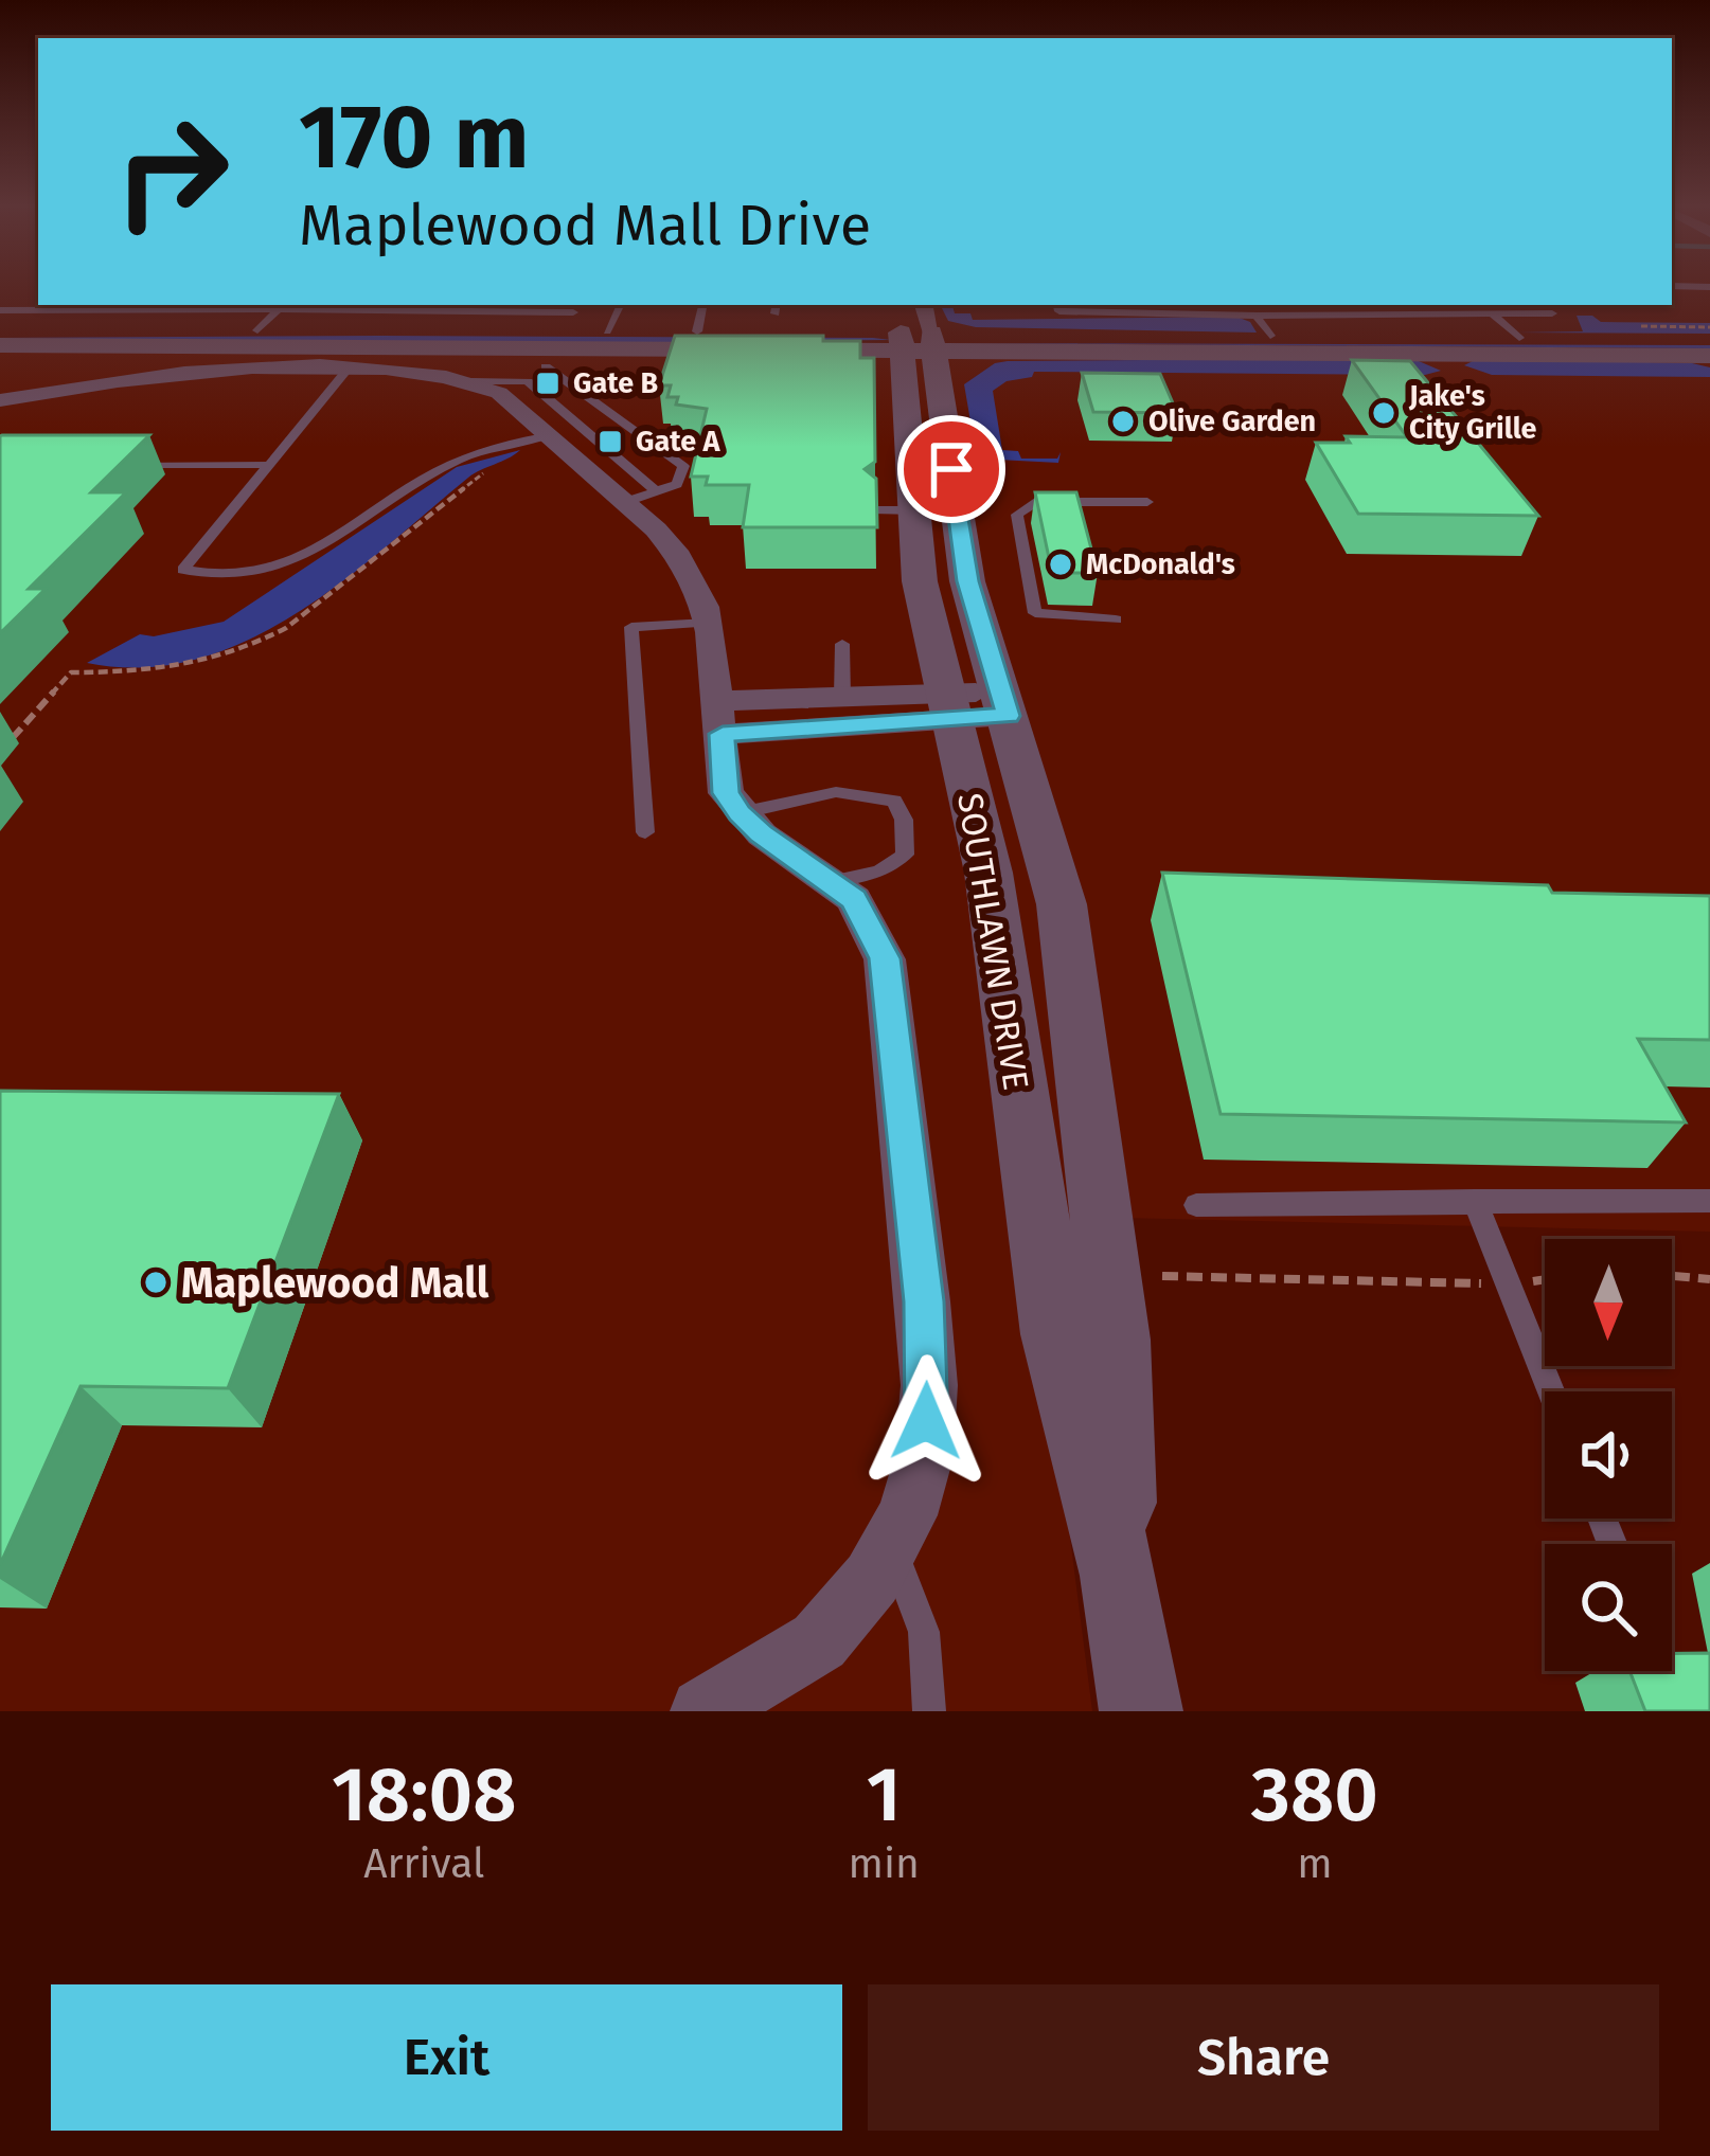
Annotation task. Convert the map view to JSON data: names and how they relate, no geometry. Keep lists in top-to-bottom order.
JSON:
{
  "streets": {
    "street": ["SOUTHLAWN DRIVE"]
  },
  "places": {
    "transit": ["Gate B", "Gate A"],
    "other": [
      "Jake's City Grille",
      "Olive Garden",
      "McDonald's",
      "Maplewood Mall"
    ]
  },
  "north": "bottom",
  "page": {
    "turn": ["170 m", "Maplewood Mall Drive"],
    "eta": [
      "18:08",
      "Arrival",
      "1",
      "min",
      "380",
      "m"
    ],
    "buttons": ["Exit", "Share"]
  }
}
